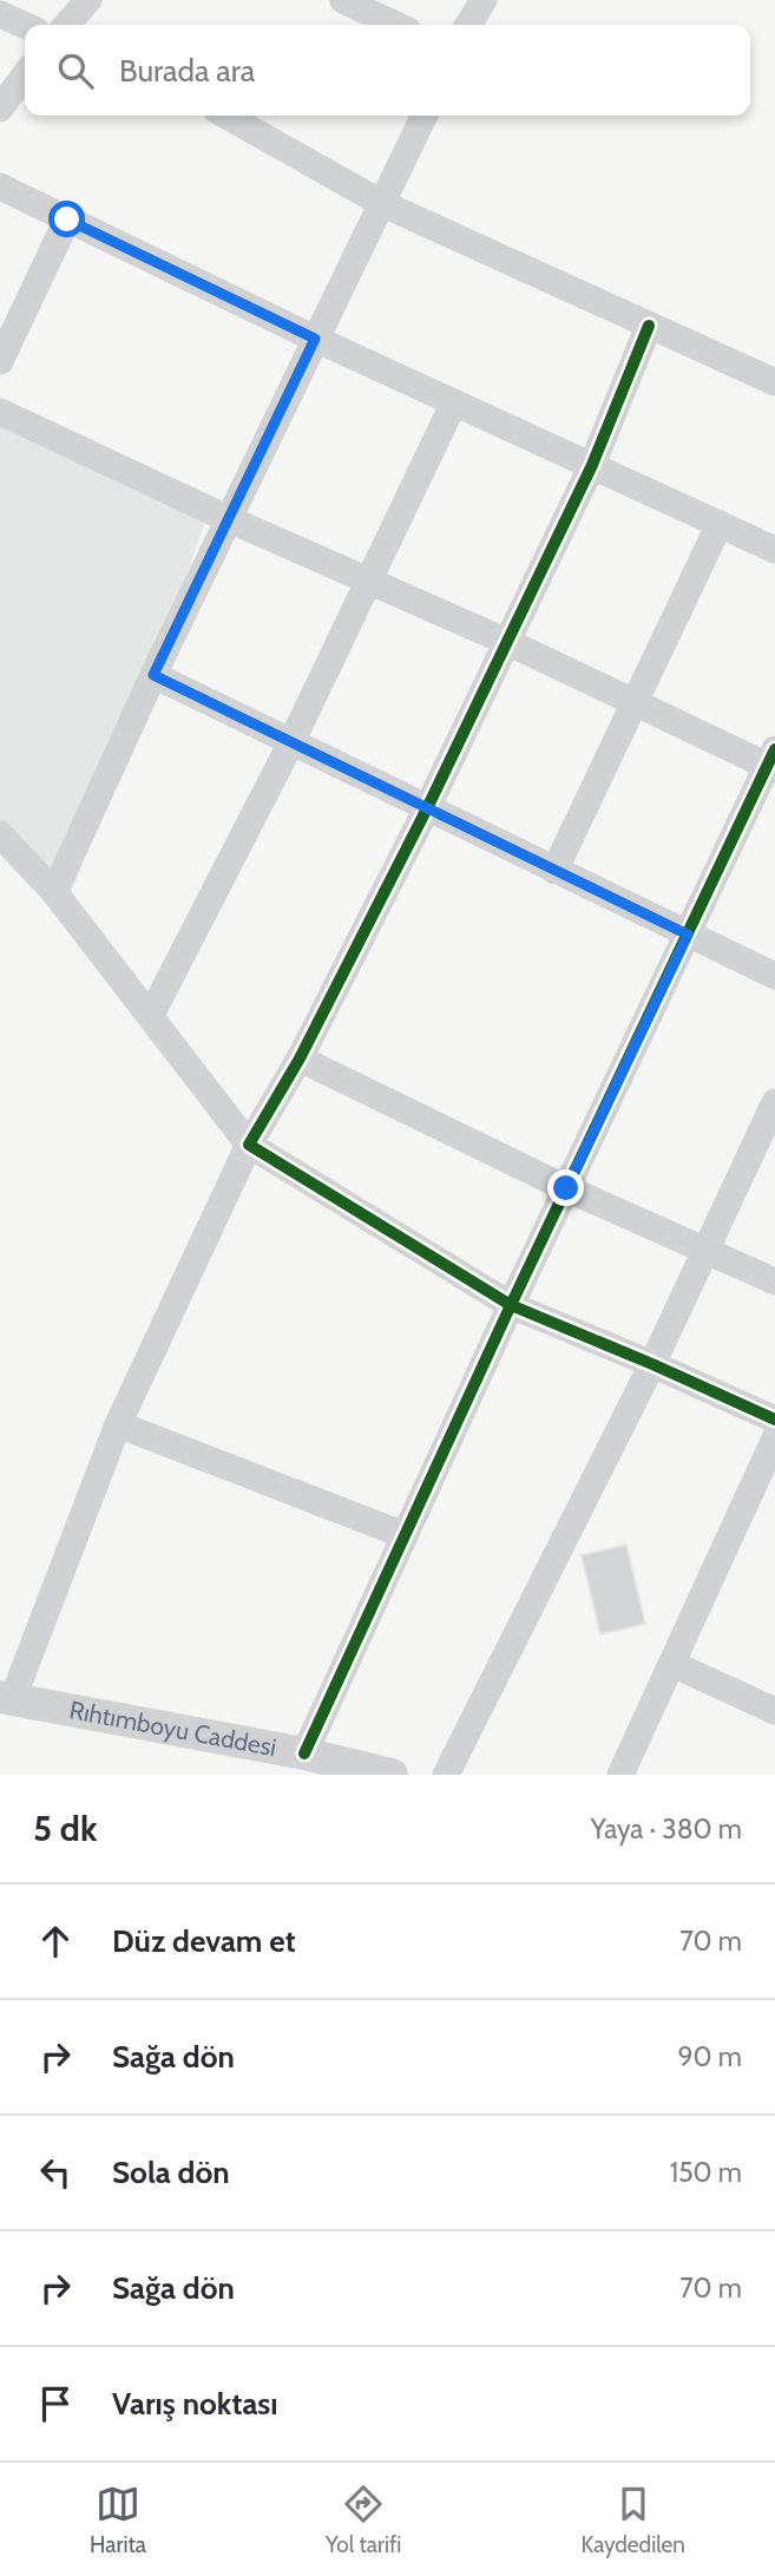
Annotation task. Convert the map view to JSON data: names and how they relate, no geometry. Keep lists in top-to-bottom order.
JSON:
{
  "streets": {
    "street": ["Rıhtımboyu Caddesi"]
  },
  "page": {
    "search": "Burada ara",
    "heading": ["5 dk", "Yaya · 380 m"],
    "list": [
      ["Düz devam et", "70 m"],
      ["Sağa dön", "90 m"],
      ["Sola dön", "150 m"],
      ["Sağa dön", "70 m"],
      "Varış noktası"
    ],
    "nav": ["Harita", "Yol tarifi", "Kaydedilen"]
  }
}
